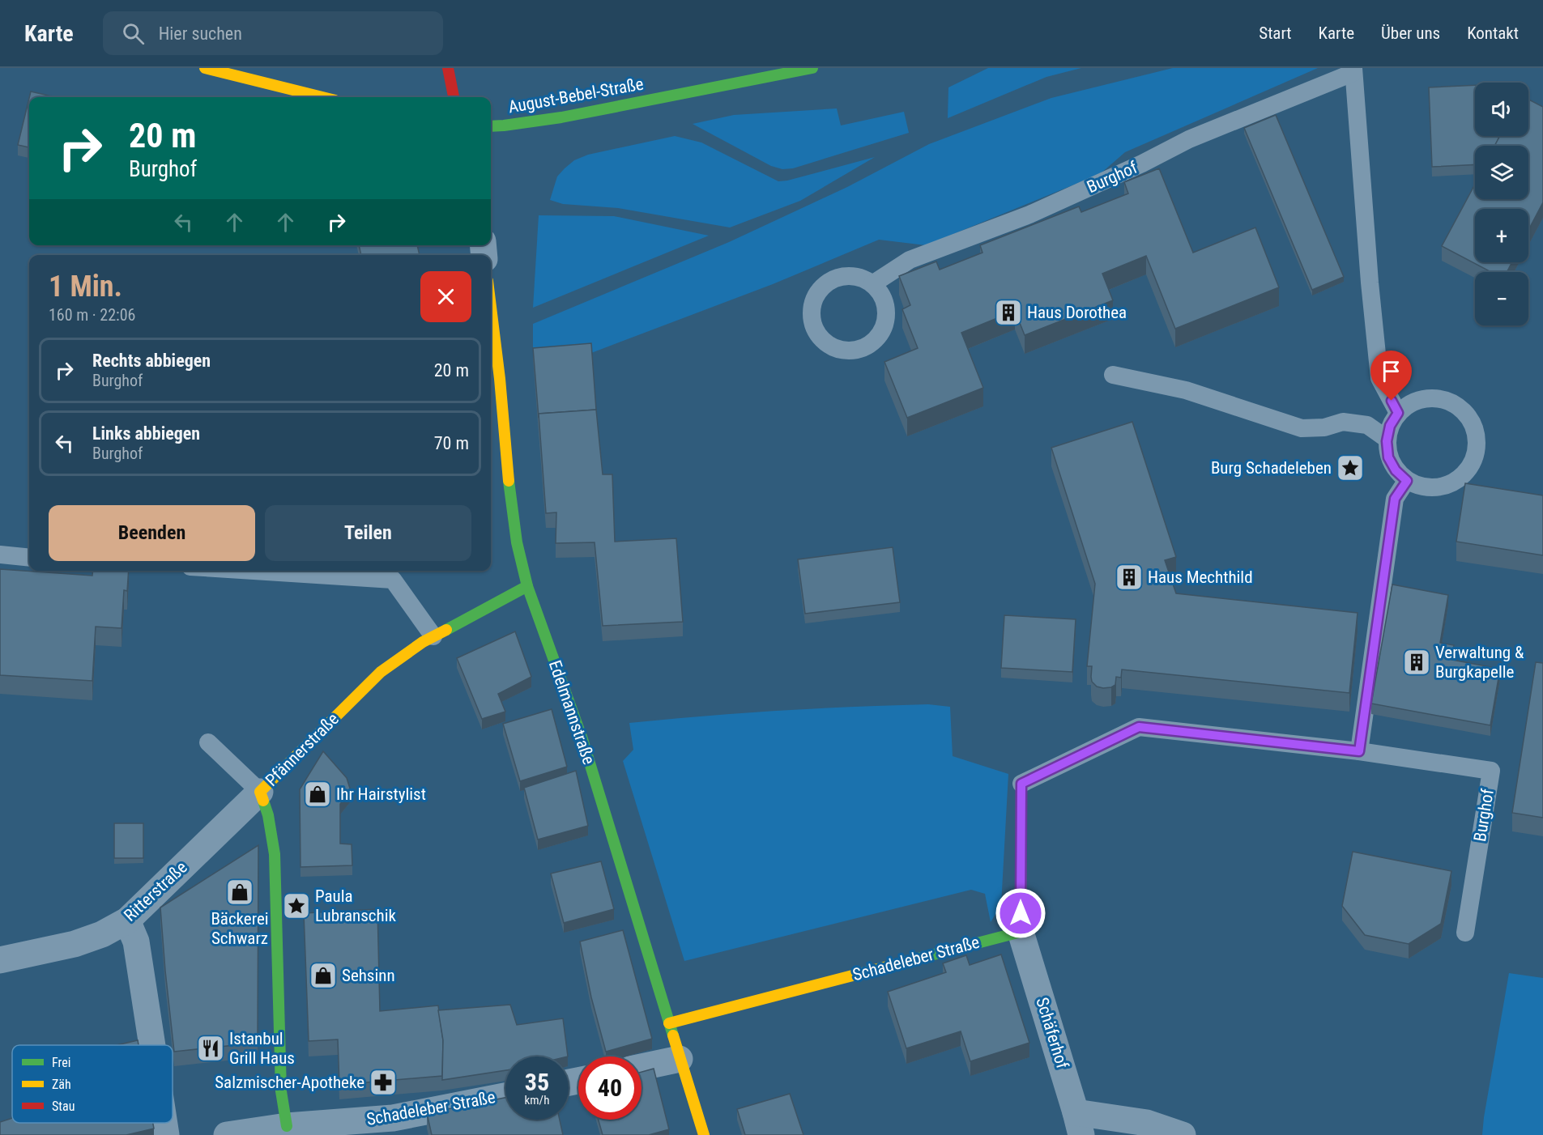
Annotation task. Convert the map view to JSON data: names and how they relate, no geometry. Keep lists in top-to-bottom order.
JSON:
{
  "streets": {
    "street": [
      "August-Bebel-Straße",
      "Edelmannstraße",
      "Pfännerstraße",
      "Ritterstraße",
      "Schadeleber Straße",
      "Schäferhof"
    ],
    "lane": ["Burghof"]
  },
  "crossings": [
    ["Edelmannstraße", "Pfännerstraße"],
    ["Edelmannstraße", "Schadeleber Straße"],
    ["Pfännerstraße", "Ritterstraße"],
    ["Pfännerstraße", "Schadeleber Straße"],
    ["Schadeleber Straße", "Schäferhof"]
  ],
  "places": {
    "building": ["Haus Dorothea", "Haus Mechthild", "Verwaltung & Burgkapelle"],
    "place": ["Burg Schadeleben", "Paula Lubranschik"],
    "shop": ["Ihr Hairstylist", "Bäckerei Schwarz", "Sehsinn"],
    "restaurant": ["Istanbul Grill Haus"],
    "pharmacy": ["Salzmischer-Apotheke"]
  },
  "legend": ["Frei", "Zäh", "Stau"],
  "page": {
    "header": "Karte",
    "search": "Hier suchen",
    "nav": [
      "Start",
      "Karte",
      "Über uns",
      "Kontakt"
    ],
    "map_buttons": ["+", "−"],
    "turn": ["20 m", "Burghof"],
    "heading": ["1 Min.", "160 m · 22:06"],
    "list": [
      {
        "name": "Rechts abbiegen",
        "note": "Burghof",
        "value": "20 m"
      },
      {
        "name": "Links abbiegen",
        "note": "Burghof",
        "value": "70 m"
      }
    ],
    "buttons": ["Beenden", "Teilen"],
    "speed": "35 km/h",
    "limit": "40"
  }
}
